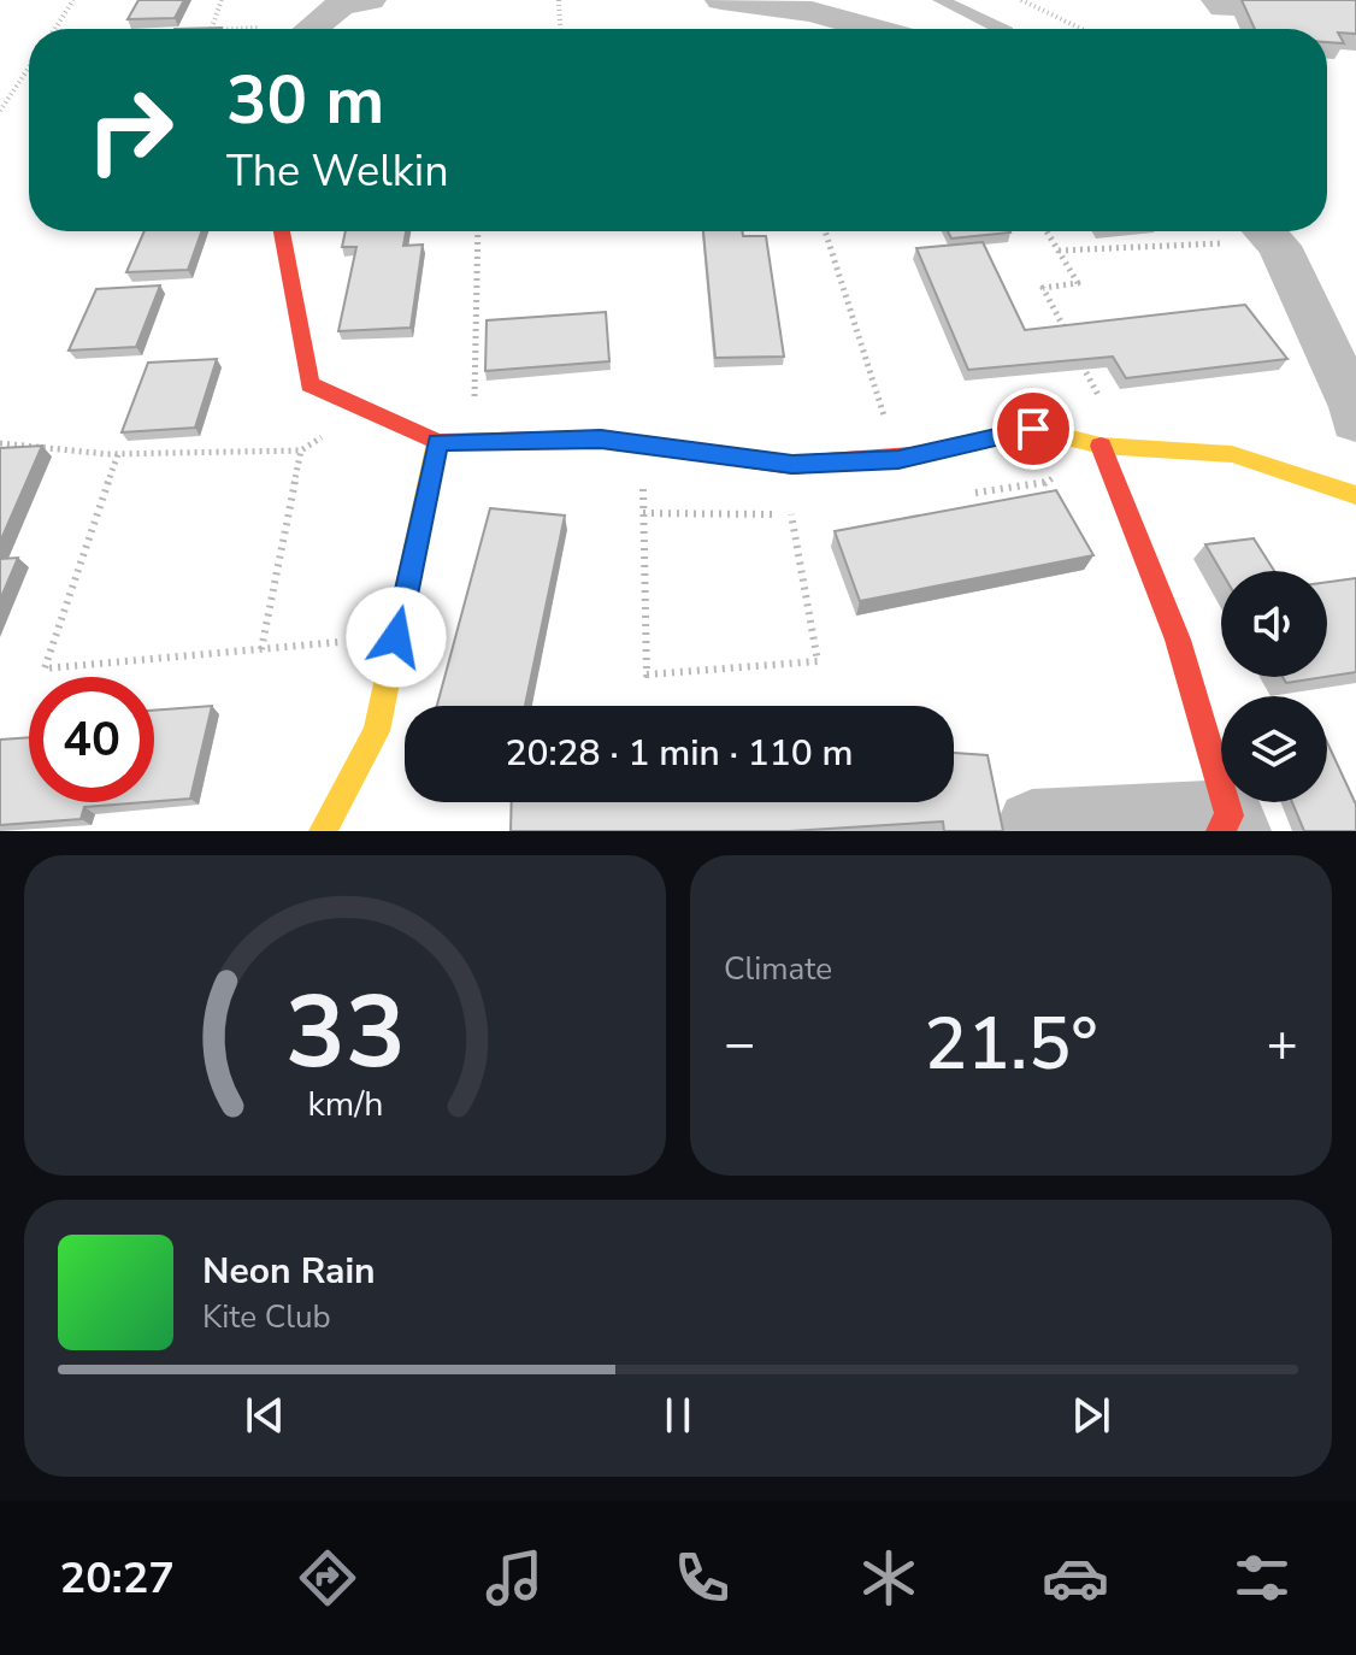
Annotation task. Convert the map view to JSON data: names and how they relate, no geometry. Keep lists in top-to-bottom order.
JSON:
{
  "page": {
    "turn": ["30 m", "The Welkin"],
    "limit": "40",
    "trip": "20:28 · 1 min · 110 m",
    "tile": "Climate",
    "heat": ["−", "21.5°", "+"],
    "song": ["Neon Rain", "Kite Club"],
    "tabs": "20:27",
    "gauge": ["33", "km/h"]
  }
}
